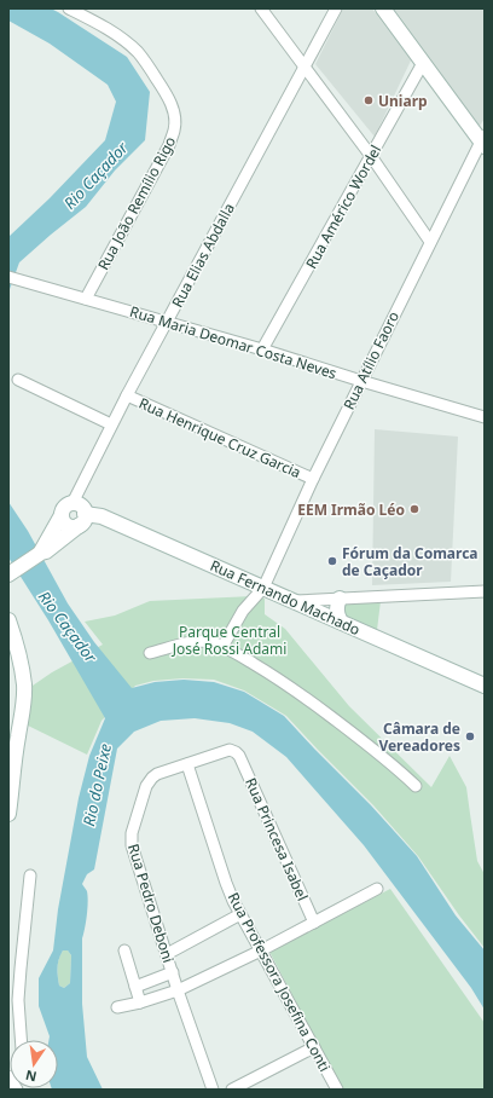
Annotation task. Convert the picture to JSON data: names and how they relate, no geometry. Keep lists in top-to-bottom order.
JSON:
{
  "streets": {
    "main road": ["Rua Fernando Machado"],
    "street": [
      "Rua João Remílio Rigo",
      "Rua Américo Wordel",
      "Rua Elias Abdalla",
      "Rua Maria Deomar Costa Neves",
      "Rua Atílio Faoro",
      "Rua Henrique Cruz Garcia",
      "Rua Princesa Isabel",
      "Rua Pedro Deboni",
      "Rua Professora Josefina Conti"
    ]
  },
  "crossings": [
    ["Rua João Remílio Rigo", "Rua Maria Deomar Costa Neves"],
    ["Rua Américo Wordel", "Rua Maria Deomar Costa Neves"],
    ["Rua Elias Abdalla", "Rua Maria Deomar Costa Neves"],
    ["Rua Elias Abdalla", "Rua Henrique Cruz Garcia"],
    ["Rua Elias Abdalla", "Rua Fernando Machado"],
    ["Rua Maria Deomar Costa Neves", "Rua Atílio Faoro"],
    ["Rua Atílio Faoro", "Rua Henrique Cruz Garcia"],
    ["Rua Atílio Faoro", "Rua Fernando Machado"],
    ["Rua Princesa Isabel", "Rua Pedro Deboni"],
    ["Rua Pedro Deboni", "Rua Professora Josefina Conti"]
  ],
  "water": ["Rio Caçador", "Rio do Peixe"],
  "parks": ["Parque Central José Rossi Adami"],
  "places": [
    "Uniarp",
    "EEM Irmão Léo",
    "Fórum da Comarca de Caçador",
    "Câmara de Vereadores"
  ],
  "north": "bottom"
}
